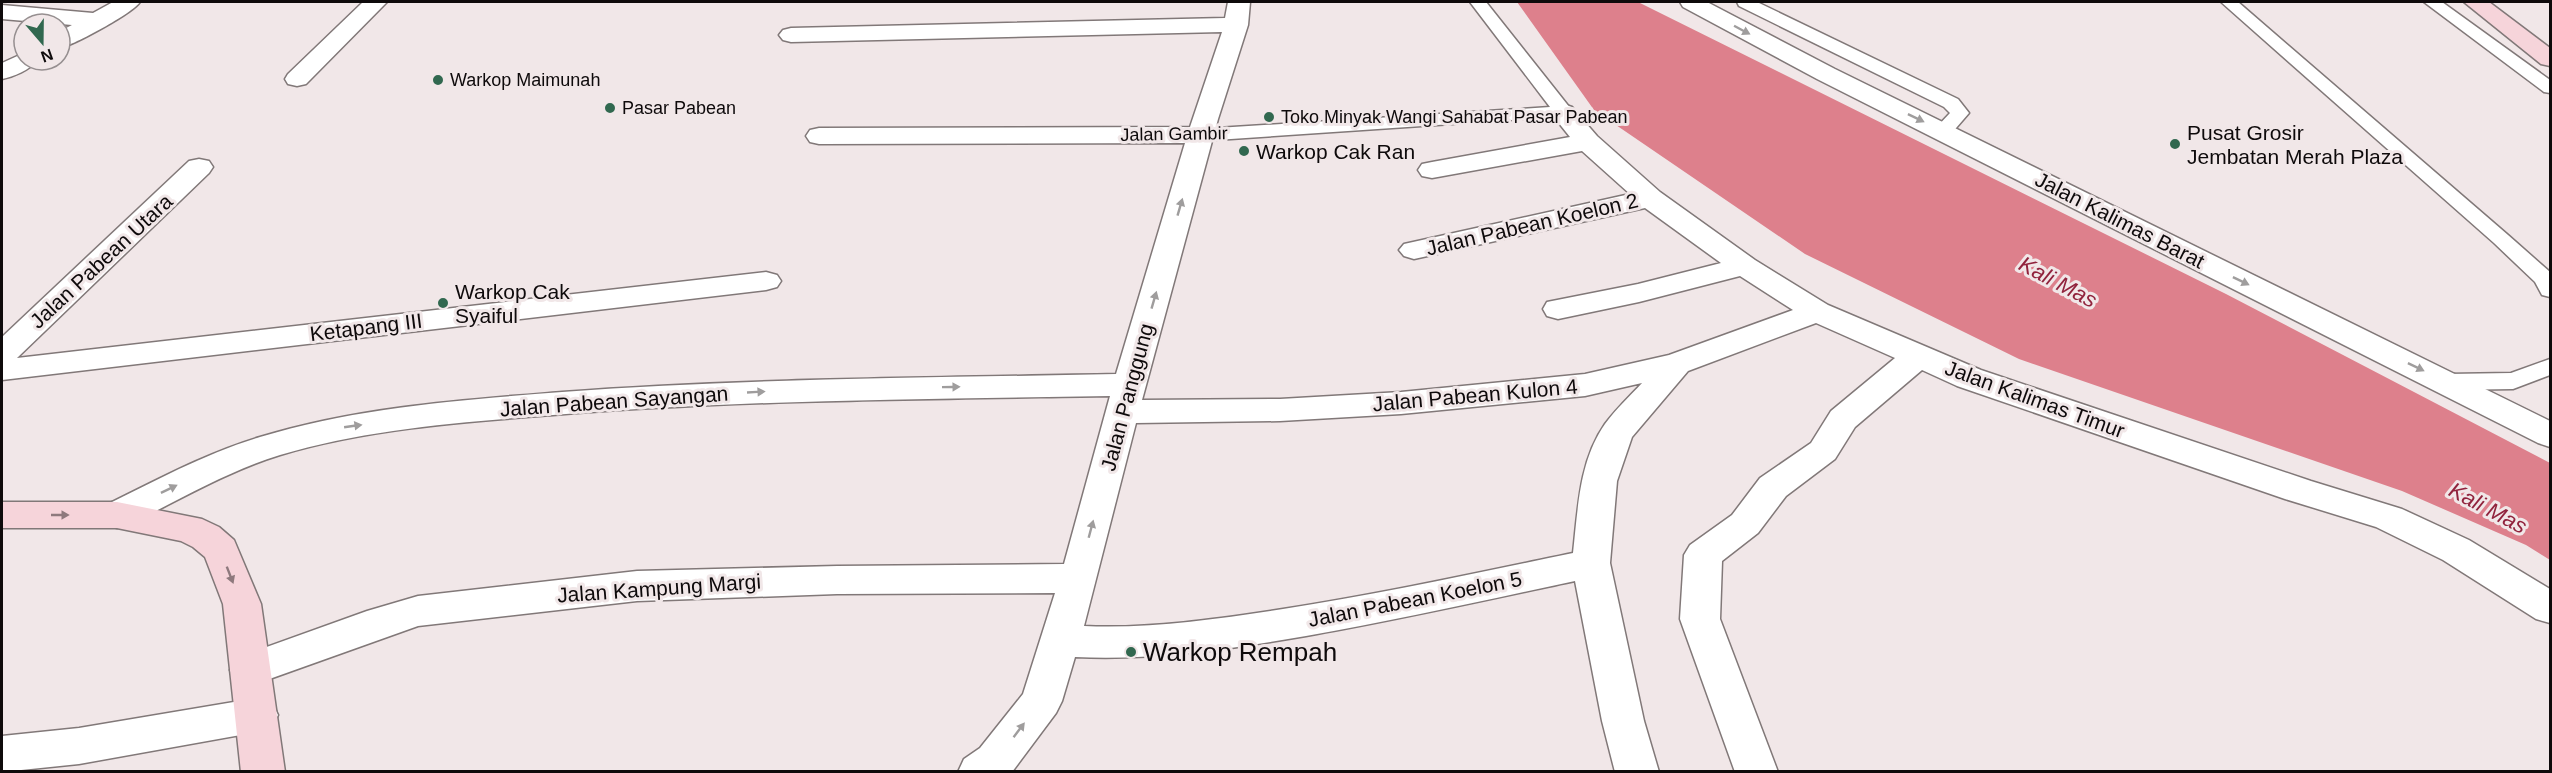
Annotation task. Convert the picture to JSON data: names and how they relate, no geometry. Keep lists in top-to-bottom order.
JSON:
{
  "streets": {
    "street": [
      "Jalan Gambir",
      "Jalan Kalimas Barat",
      "Jalan Pabean Koelon 2",
      "Jalan Pabean Utara",
      "Ketapang III",
      "Jalan Pabean Kulon 4",
      "Jalan Panggung",
      "Jalan Kalimas Timur",
      "Jalan Pabean Sayangan",
      "Jalan Kampung Margi",
      "Jalan Pabean Koelon 5"
    ]
  },
  "crossings": [
    ["Jalan Gambir", "Jalan Panggung"],
    ["Jalan Gambir", "Jalan Kalimas Timur"],
    ["Jalan Pabean Koelon 2", "Jalan Kalimas Timur"],
    ["Jalan Pabean Utara", "Ketapang III"],
    ["Jalan Pabean Kulon 4", "Jalan Panggung"],
    ["Jalan Pabean Kulon 4", "Jalan Kalimas Timur"],
    ["Jalan Pabean Kulon 4", "Jalan Pabean Sayangan"],
    ["Jalan Panggung", "Jalan Pabean Sayangan"],
    ["Jalan Panggung", "Jalan Kampung Margi"],
    ["Jalan Panggung", "Jalan Pabean Koelon 5"]
  ],
  "one_way": ["Jalan Kalimas Barat", "Jalan Panggung", "Jalan Pabean Sayangan"],
  "water": ["Kali Mas"],
  "places": [
    "Warkop Maimunah",
    "Pasar Pabean",
    "Toko Minyak Wangi Sahabat Pasar Pabean",
    "Pusat Grosir Jembatan Merah Plaza",
    "Warkop Cak Ran",
    "Warkop Cak Syaiful",
    "Warkop Rempah"
  ],
  "north": "bottom"
}
